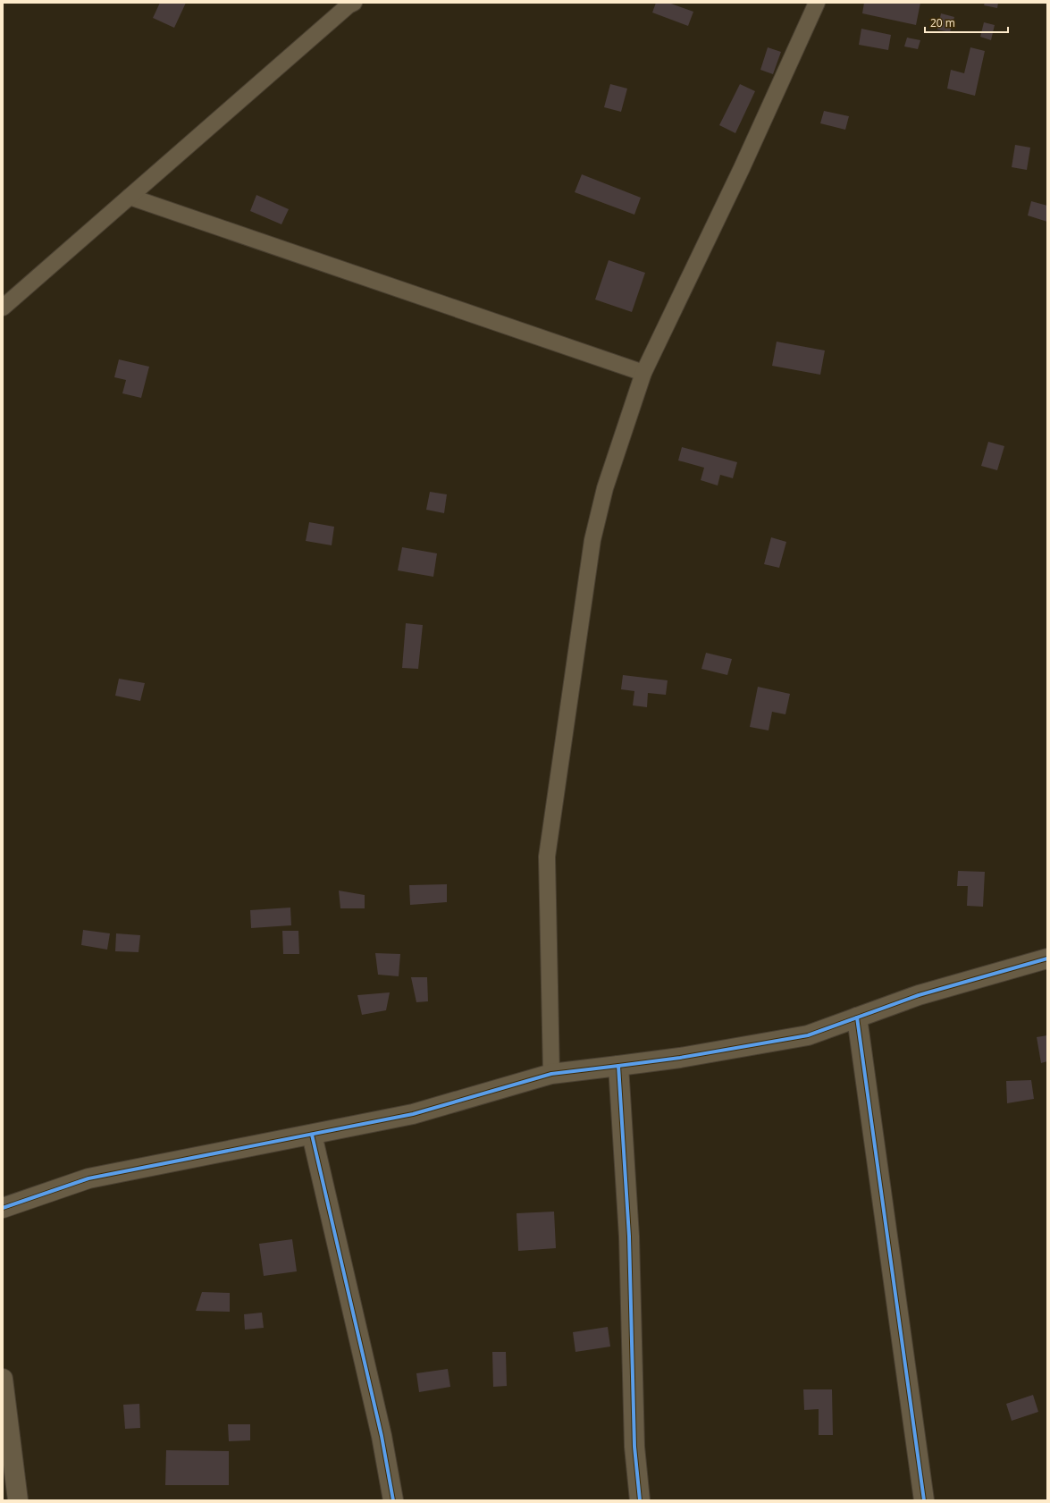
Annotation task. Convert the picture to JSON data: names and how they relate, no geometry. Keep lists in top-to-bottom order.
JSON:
{
  "scale_bar": "20 m"
}
